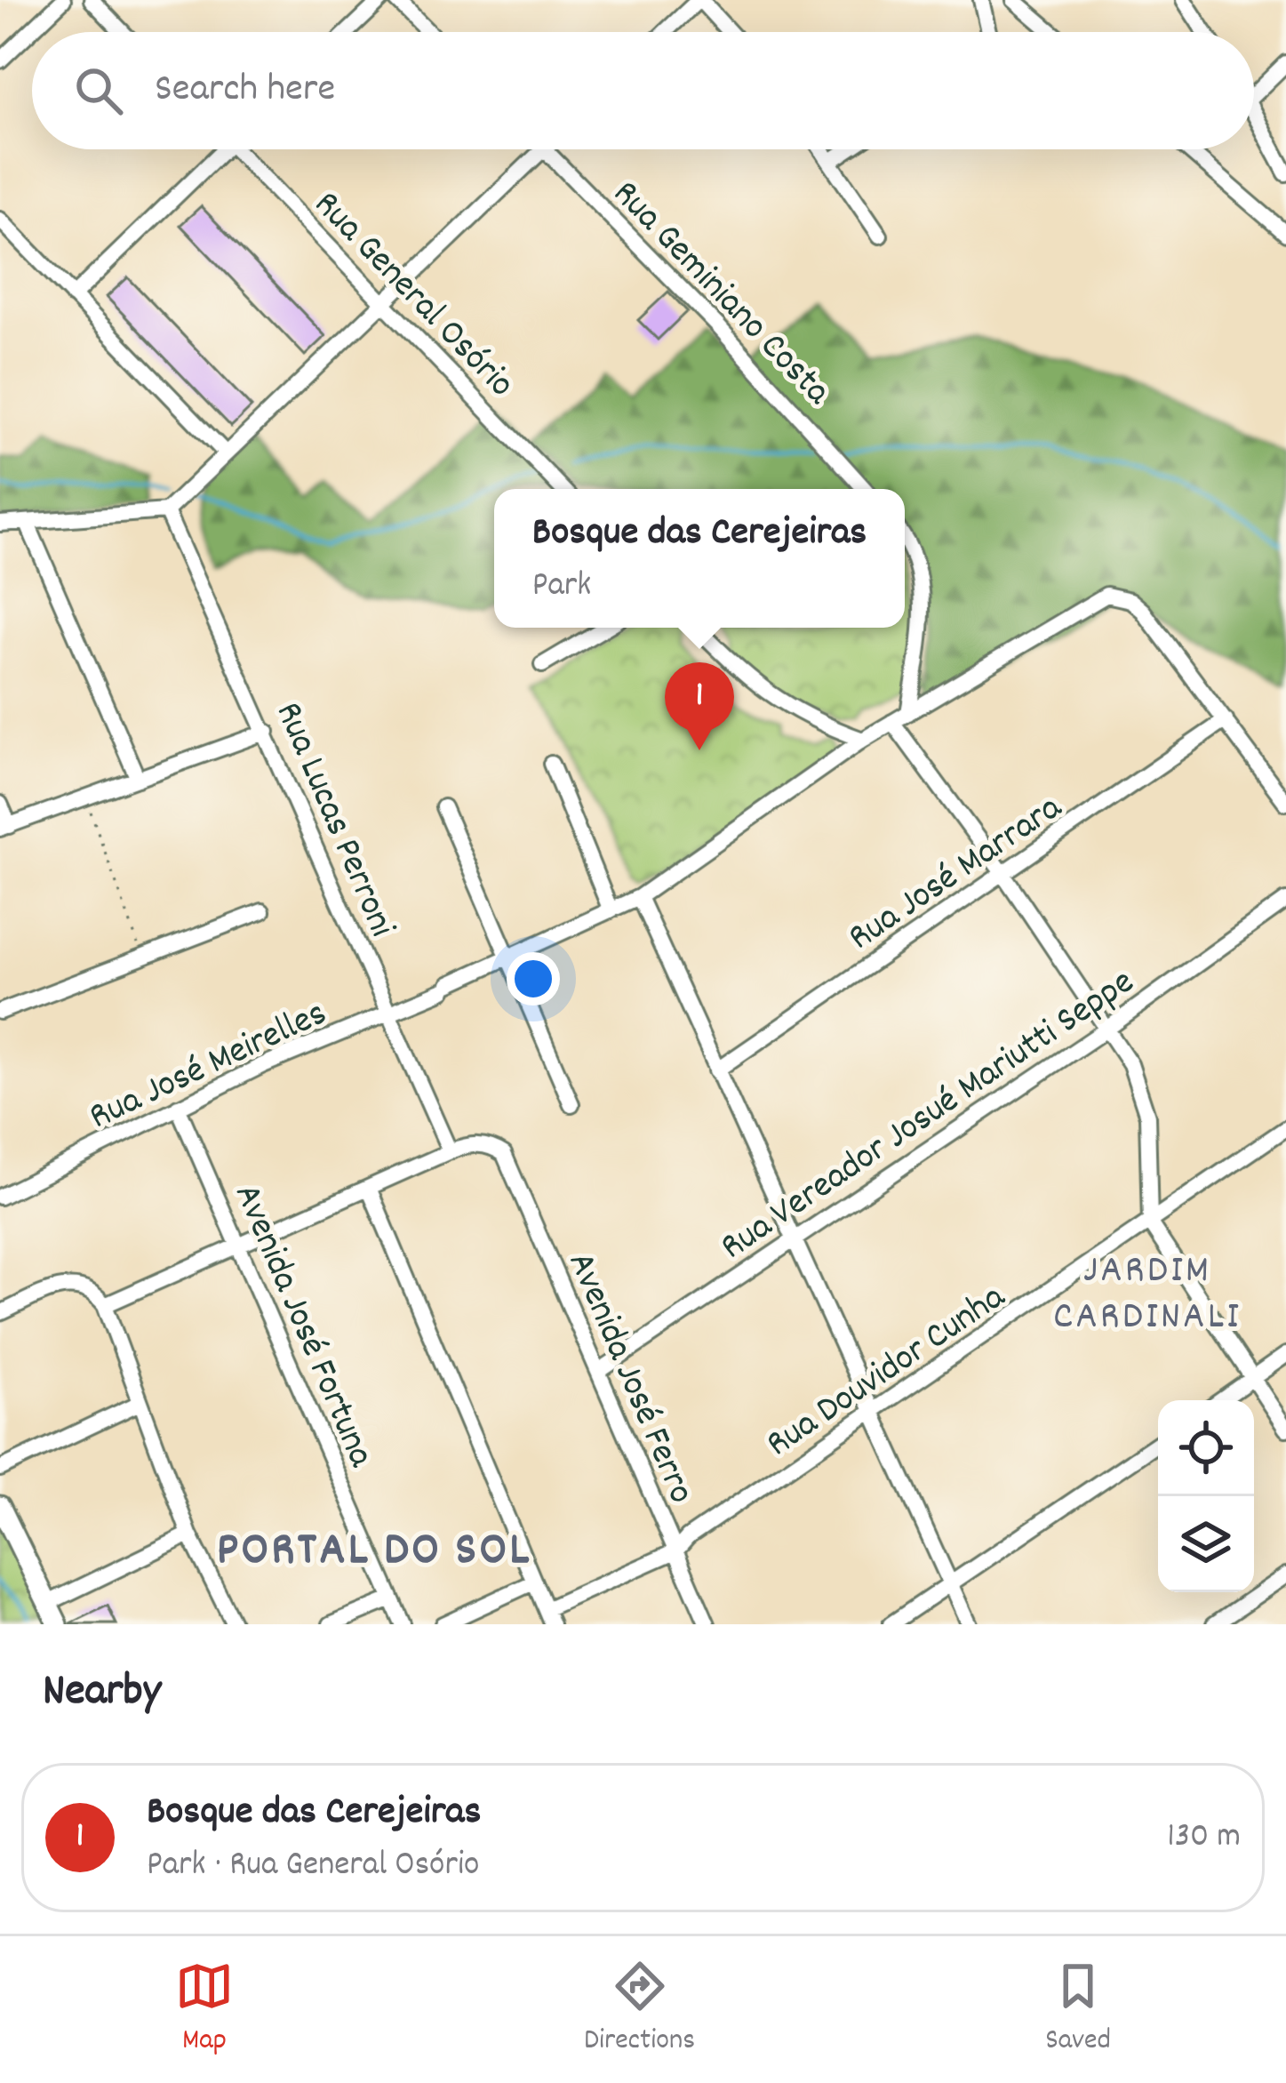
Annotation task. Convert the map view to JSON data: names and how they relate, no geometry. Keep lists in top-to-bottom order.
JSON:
{
  "streets": {
    "street": [
      "Rua Geminiano Costa",
      "Rua General Osório",
      "Rua Lucas Perroni",
      "Rua José Marrara",
      "Rua José Meirelles",
      "Rua Vereador Josué Mariutti Seppe",
      "Avenida José Fortuna",
      "Rua Douvidor Cunha",
      "Avenida José Ferro"
    ]
  },
  "crossings": [
    ["Rua Lucas Perroni", "Rua José Meirelles"],
    ["Rua Lucas Perroni", "Avenida José Ferro"],
    ["Rua José Marrara", "Rua José Meirelles"],
    ["Rua José Meirelles", "Avenida José Fortuna"],
    ["Rua Vereador Josué Mariutti Seppe", "Avenida José Ferro"],
    ["Rua Douvidor Cunha", "Avenida José Ferro"]
  ],
  "districts": ["JARDIM CARDINALI", "PORTAL DO SOL"],
  "page": {
    "search": "Search here",
    "popup": ["Bosque das Cerejeiras", "Park"],
    "pins": "1",
    "heading": "Nearby",
    "list": [
      {
        "mark": "1",
        "name": "Bosque das Cerejeiras",
        "note": "Park · Rua General Osório",
        "value": "130 m"
      }
    ],
    "nav": ["Map", "Directions", "Saved"]
  }
}
